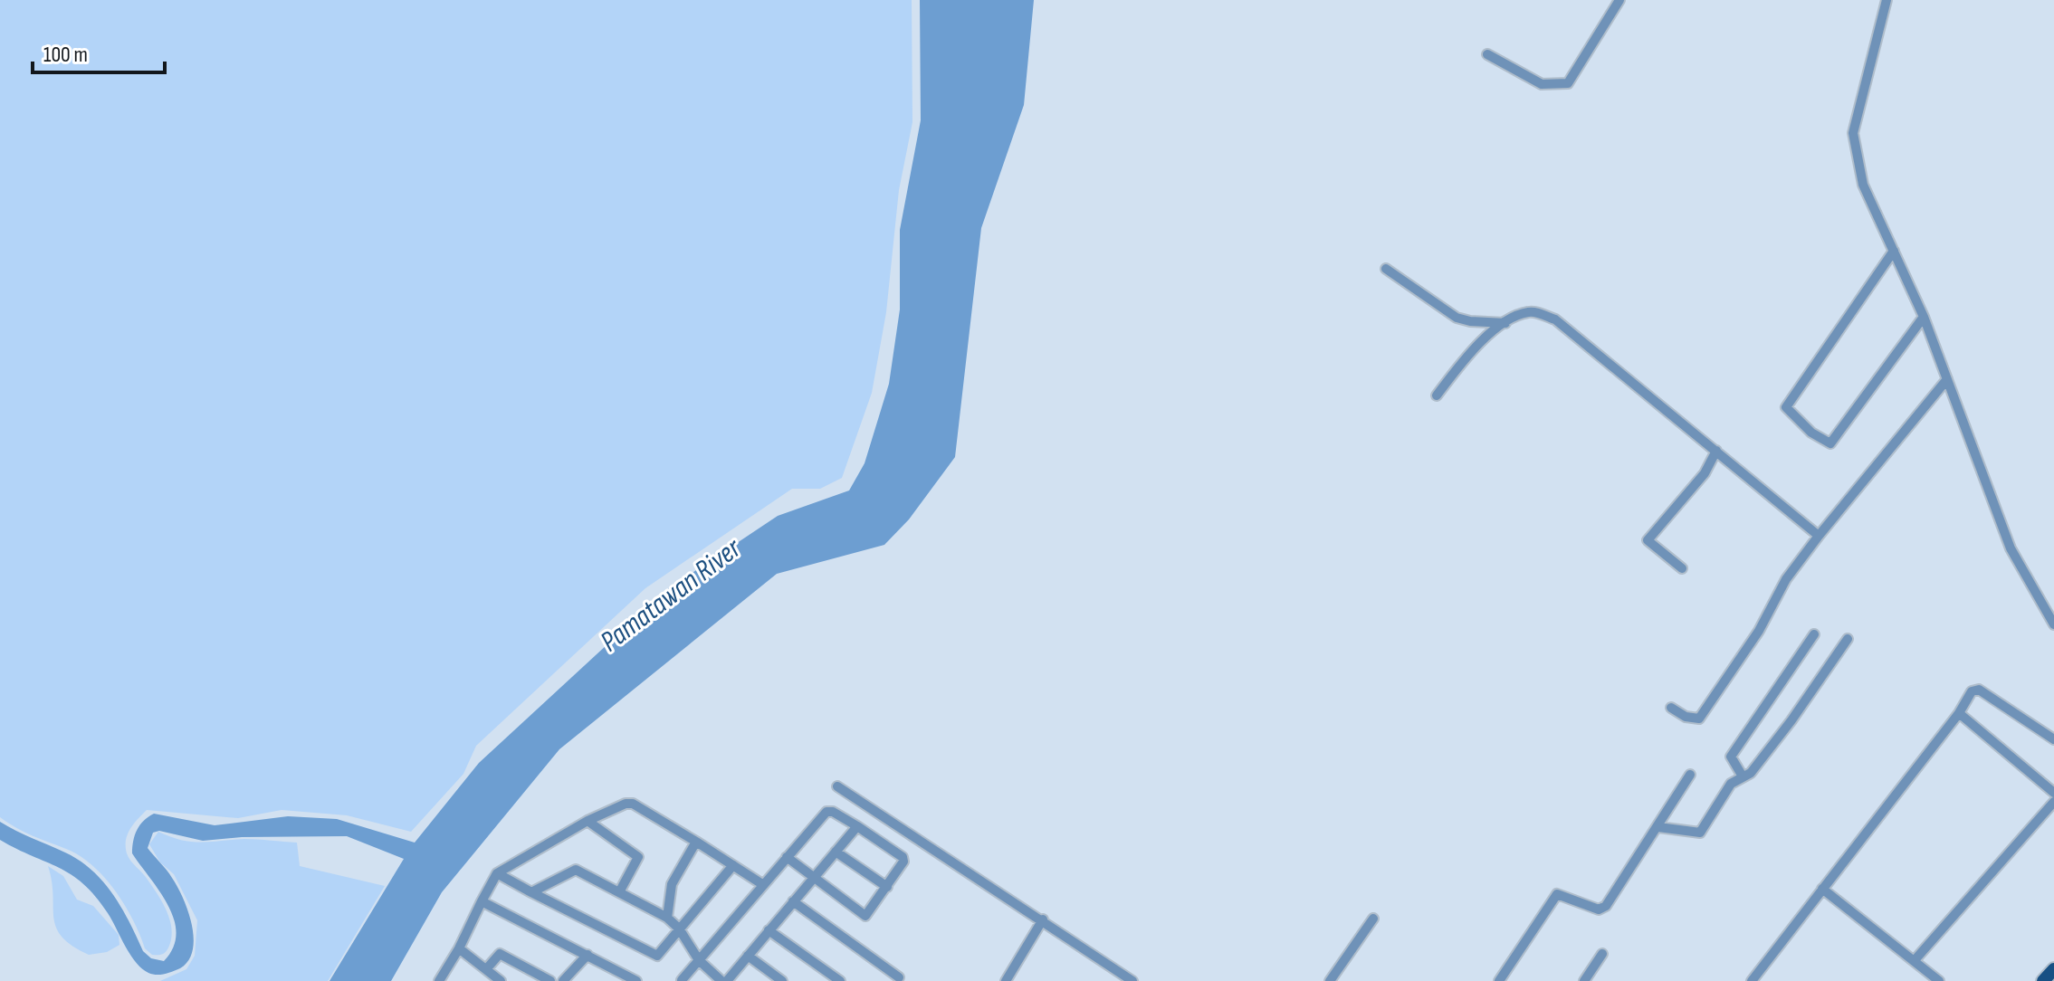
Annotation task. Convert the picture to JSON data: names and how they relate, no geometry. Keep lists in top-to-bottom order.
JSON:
{
  "water": ["Pamatawan River"],
  "scale_bar": "100 m"
}
